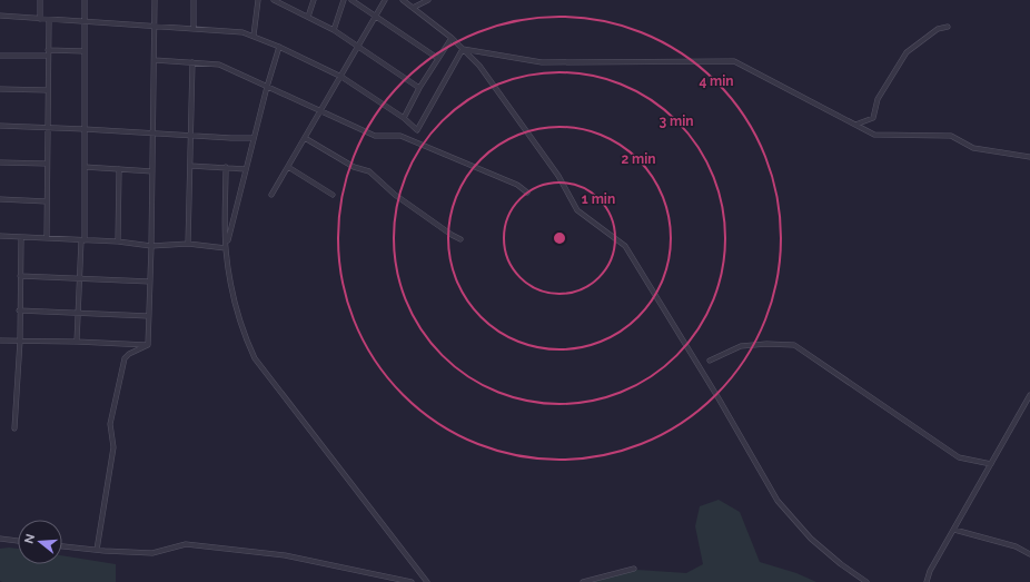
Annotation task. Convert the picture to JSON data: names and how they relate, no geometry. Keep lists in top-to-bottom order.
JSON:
{
  "north": "left",
  "rings": [
    "4 min",
    "3 min",
    "2 min",
    "1 min"
  ]
}
